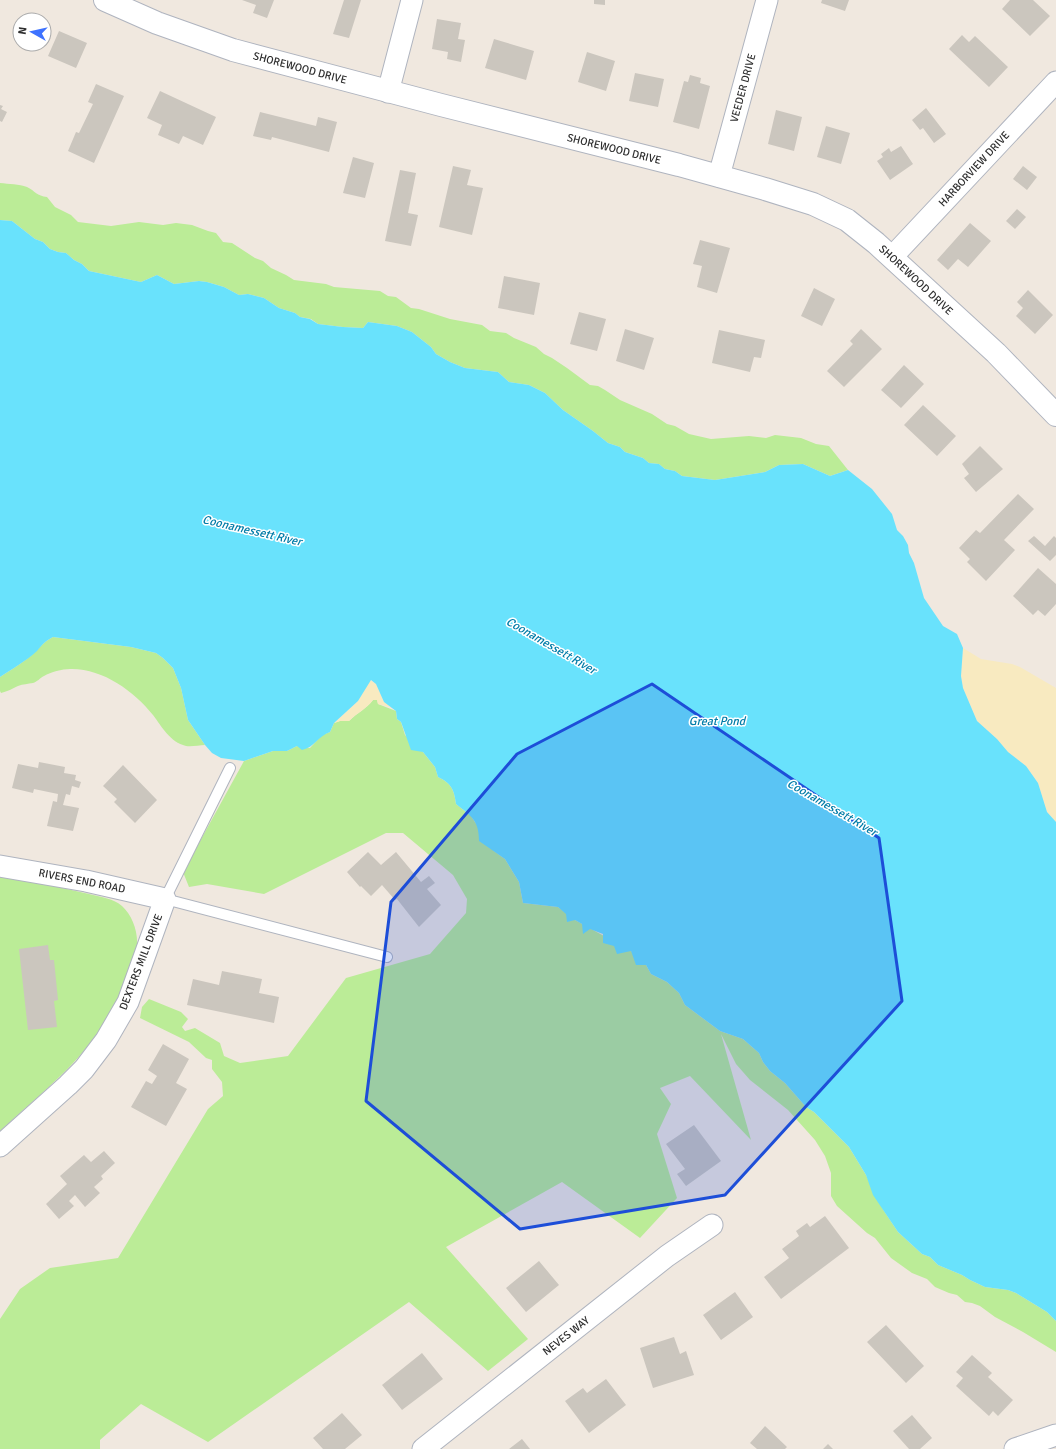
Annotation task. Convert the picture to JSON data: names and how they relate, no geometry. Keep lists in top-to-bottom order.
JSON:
{
  "streets": {
    "street": [
      "SHOREWOOD DRIVE",
      "VEEDER DRIVE",
      "HARBORVIEW DRIVE",
      "RIVERS END ROAD",
      "DEXTERS MILL DRIVE",
      "NEVES WAY"
    ]
  },
  "crossings": [
    ["SHOREWOOD DRIVE", "VEEDER DRIVE"],
    ["SHOREWOOD DRIVE", "HARBORVIEW DRIVE"],
    ["RIVERS END ROAD", "DEXTERS MILL DRIVE"]
  ],
  "water": ["Coonamessett River", "Great Pond"],
  "north": "left"
}
